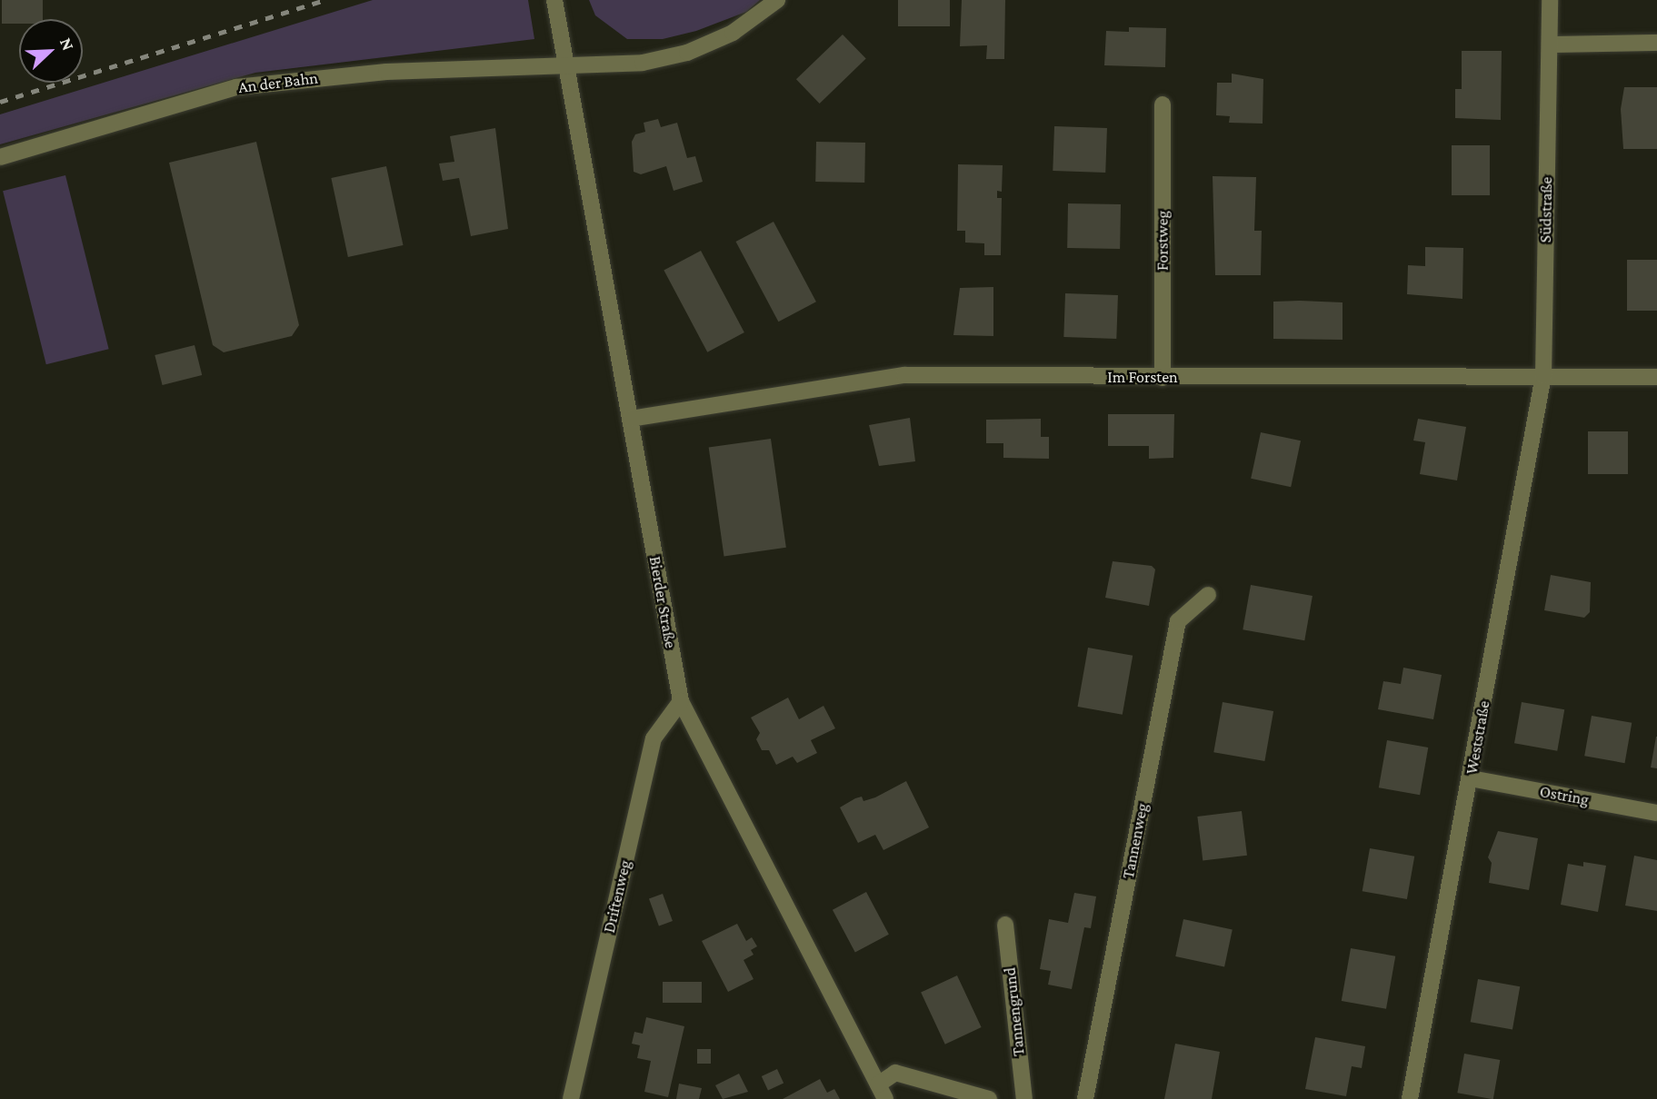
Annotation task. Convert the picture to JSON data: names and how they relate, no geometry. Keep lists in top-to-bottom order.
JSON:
{
  "streets": {
    "street": [
      "An der Bahn",
      "Südstraße",
      "Forstweg",
      "Im Forsten",
      "Bierder Straße",
      "Weststraße",
      "Ostring",
      "Tannenweg",
      "Driftenweg",
      "Tannengrund"
    ]
  },
  "crossings": [
    ["An der Bahn", "Bierder Straße"],
    ["Südstraße", "Im Forsten"],
    ["Südstraße", "Weststraße"],
    ["Forstweg", "Im Forsten"],
    ["Im Forsten", "Bierder Straße"],
    ["Im Forsten", "Weststraße"],
    ["Bierder Straße", "Driftenweg"],
    ["Weststraße", "Ostring"]
  ],
  "north": "top right"
}
